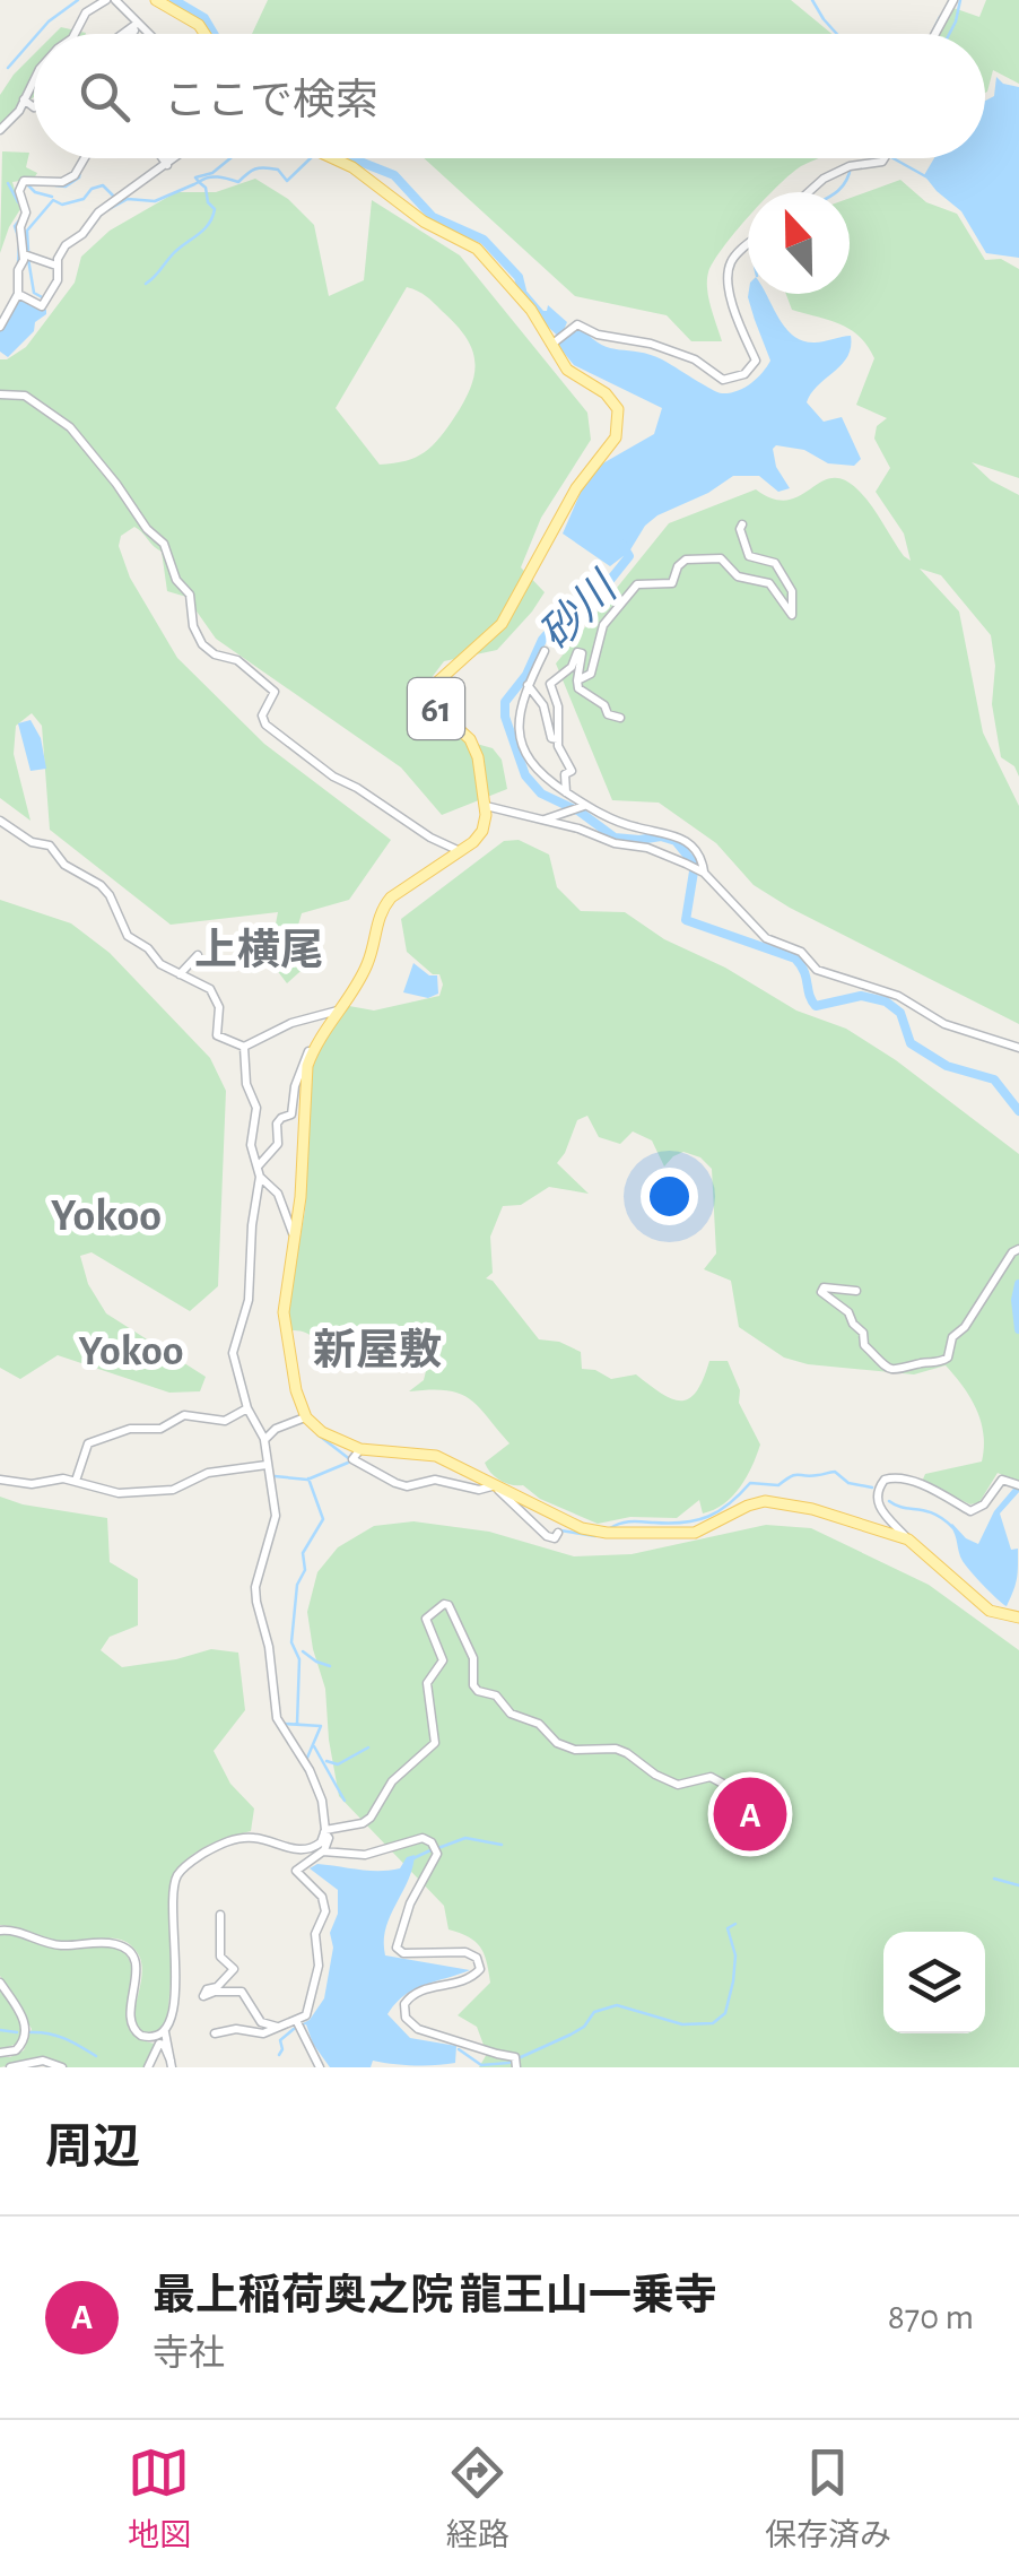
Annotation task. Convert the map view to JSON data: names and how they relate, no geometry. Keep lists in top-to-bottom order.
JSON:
{
  "streets": {
    "main road": ["61"]
  },
  "districts": [
    "上横尾",
    "Yokoo",
    "Yokoo",
    "新屋敷"
  ],
  "water": ["砂川"],
  "north": "top",
  "page": {
    "search": "ここで検索",
    "pins": "A",
    "heading": "周辺",
    "list": [
      {
        "mark": "A",
        "name": "最上稲荷奥之院 龍王山一乗寺",
        "note": "寺社",
        "value": "870 m"
      }
    ],
    "nav": ["地図", "経路", "保存済み"]
  }
}
